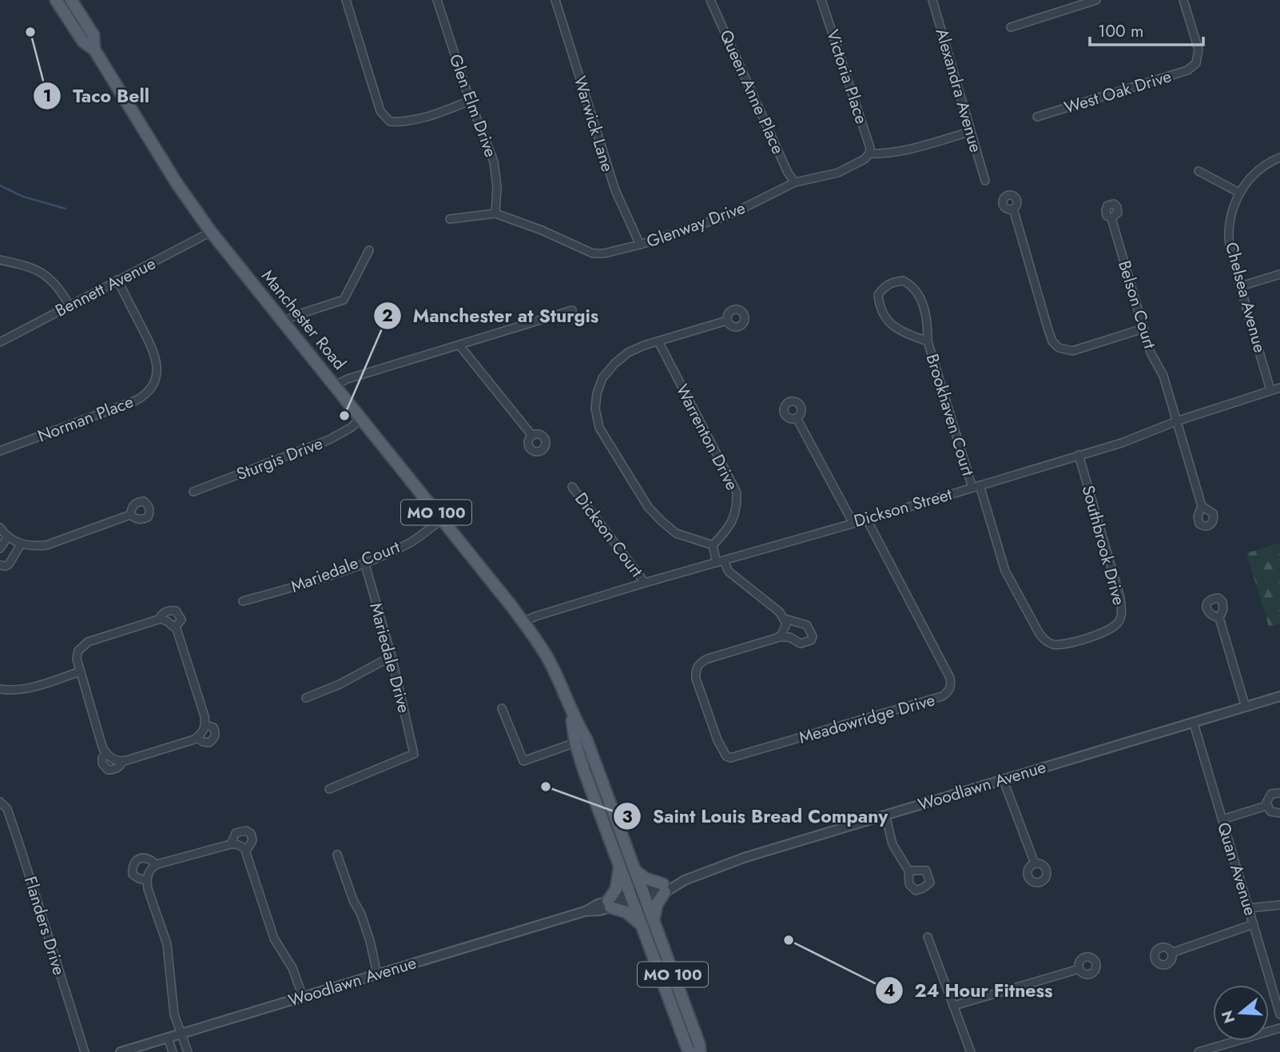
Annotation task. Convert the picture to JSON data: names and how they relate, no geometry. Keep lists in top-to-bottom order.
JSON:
{
  "streets": {
    "main road": ["Manchester Road", "MO 100"],
    "street": [
      "Victoria Place",
      "Alexandra Avenue",
      "Queen Anne Place",
      "West Oak Drive",
      "Glen Elm Drive",
      "Warwick Lane",
      "Glenway Drive",
      "Bennett Avenue",
      "Chelsea Avenue",
      "Belson Court",
      "Brookhaven Court",
      "Norman Place",
      "Warrenton Drive",
      "Sturgis Drive",
      "Dickson Street",
      "Dickson Court",
      "Southbrook Drive",
      "Mariedale Court",
      "Mariedale Drive",
      "Meadowridge Drive",
      "Woodlawn Avenue",
      "Quan Avenue",
      "Flanders Drive"
    ]
  },
  "crossings": [
    ["Victoria Place", "Glenway Drive"],
    ["Alexandra Avenue", "Glenway Drive"],
    ["Queen Anne Place", "Glenway Drive"],
    ["Glen Elm Drive", "Glenway Drive"],
    ["Warwick Lane", "Glenway Drive"],
    ["Bennett Avenue", "Manchester Road"],
    ["Bennett Avenue", "Norman Place"],
    ["Chelsea Avenue", "Dickson Street"],
    ["Belson Court", "Dickson Street"],
    ["Manchester Road", "Sturgis Drive"],
    ["Manchester Road", "Dickson Street"],
    ["Manchester Road", "Mariedale Court"],
    ["Manchester Road", "Woodlawn Avenue"],
    ["Brookhaven Court", "Dickson Street"],
    ["Brookhaven Court", "Southbrook Drive"],
    ["Dickson Street", "Dickson Court"],
    ["Dickson Street", "Southbrook Drive"],
    ["Dickson Street", "Meadowridge Drive"],
    ["Mariedale Court", "Mariedale Drive"],
    ["Woodlawn Avenue", "Quan Avenue"]
  ],
  "places": [
    "Taco Bell",
    "Manchester at Sturgis",
    "Saint Louis Bread Company",
    "24 Hour Fitness"
  ],
  "scale_bar": "100 m",
  "north": "left"
}
